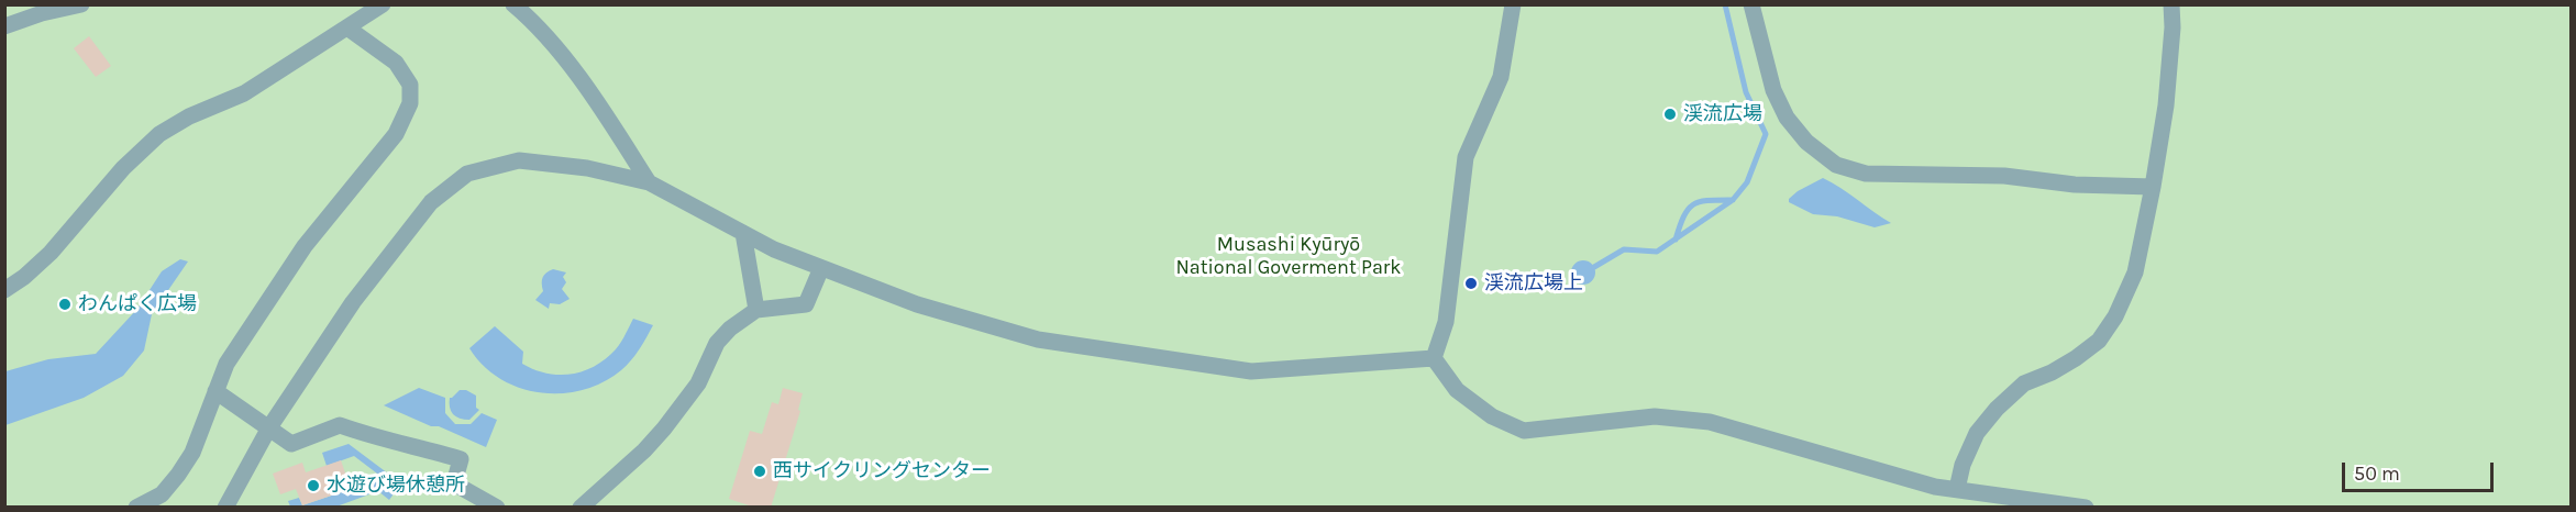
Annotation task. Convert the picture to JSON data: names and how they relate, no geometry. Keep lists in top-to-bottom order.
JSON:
{
  "parks": ["Musashi Kyūryō National Goverment Park"],
  "places": [
    "渓流広場",
    "渓流広場上",
    "わんぱく広場",
    "西サイクリングセンター",
    "水遊び場休憩所"
  ],
  "scale_bar": "50 m"
}
